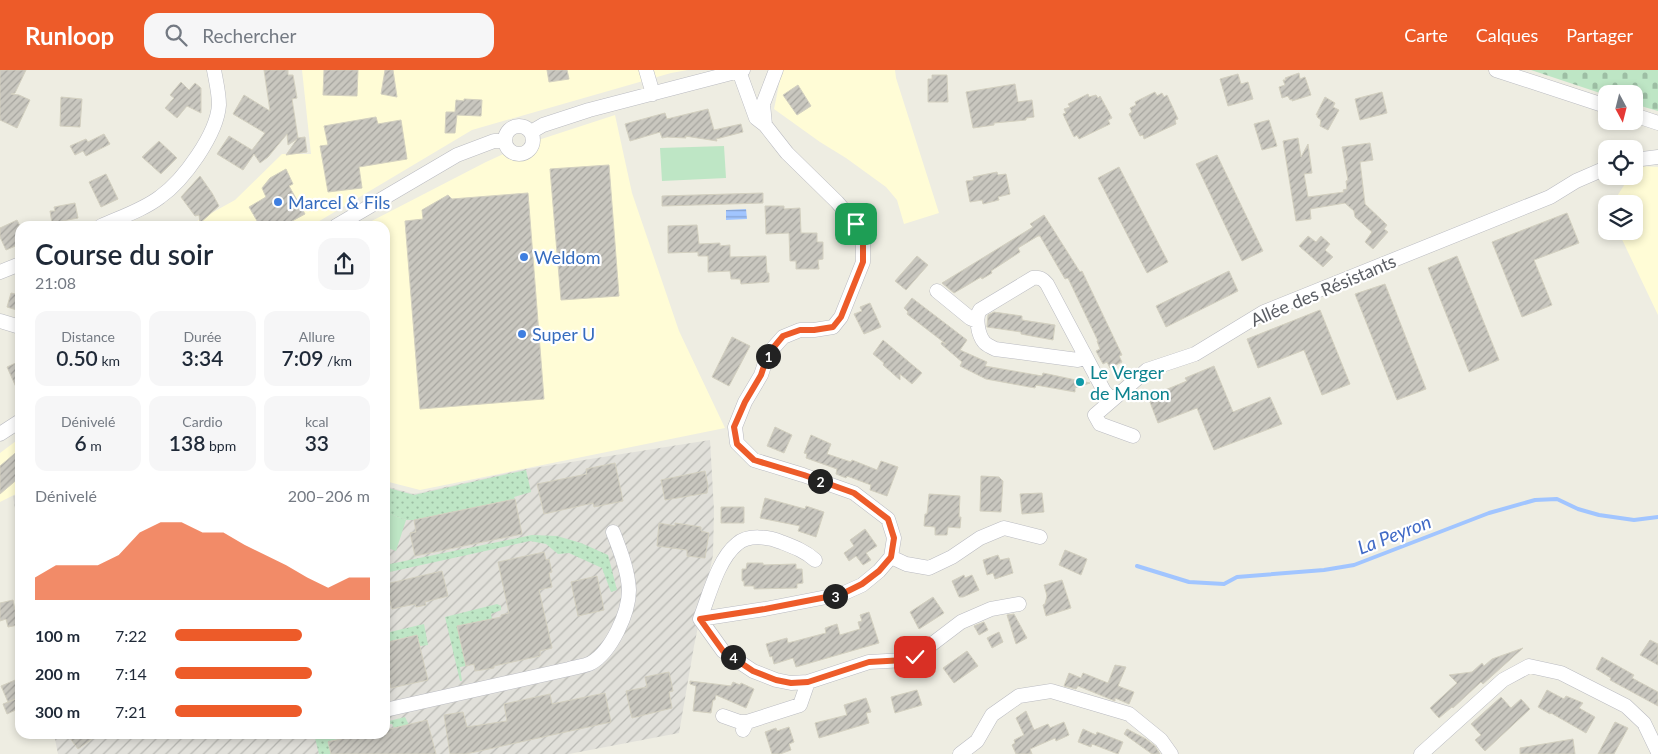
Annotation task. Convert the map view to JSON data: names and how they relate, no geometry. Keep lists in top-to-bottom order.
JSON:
{
  "streets": {
    "street": ["Allée des Résistants"]
  },
  "water": ["La Peyron"],
  "places": [
    "Marcel & Fils",
    "Weldom",
    "Super U",
    "Le Verger de Manon"
  ],
  "north": "bottom",
  "page": {
    "header": "Runloop",
    "search": "Rechercher",
    "nav": ["Carte", "Calques", "Partager"],
    "heading": ["Course du soir", "21:08"],
    "stats": [
      ["Distance", "0.50 km"],
      ["Durée", "3:34"],
      ["Allure", "7:09 /km"],
      ["Dénivelé", "6 m"],
      ["Cardio", "138 bpm"],
      ["kcal", "33"]
    ],
    "pins": [
      "1",
      "2",
      "3",
      "4"
    ],
    "chart": ["Dénivelé", "200–206 m"],
    "list": [
      {
        "name": "100 m",
        "note": "7:22"
      },
      {
        "name": "200 m",
        "note": "7:14"
      },
      {
        "name": "300 m",
        "note": "7:21"
      }
    ]
  }
}
